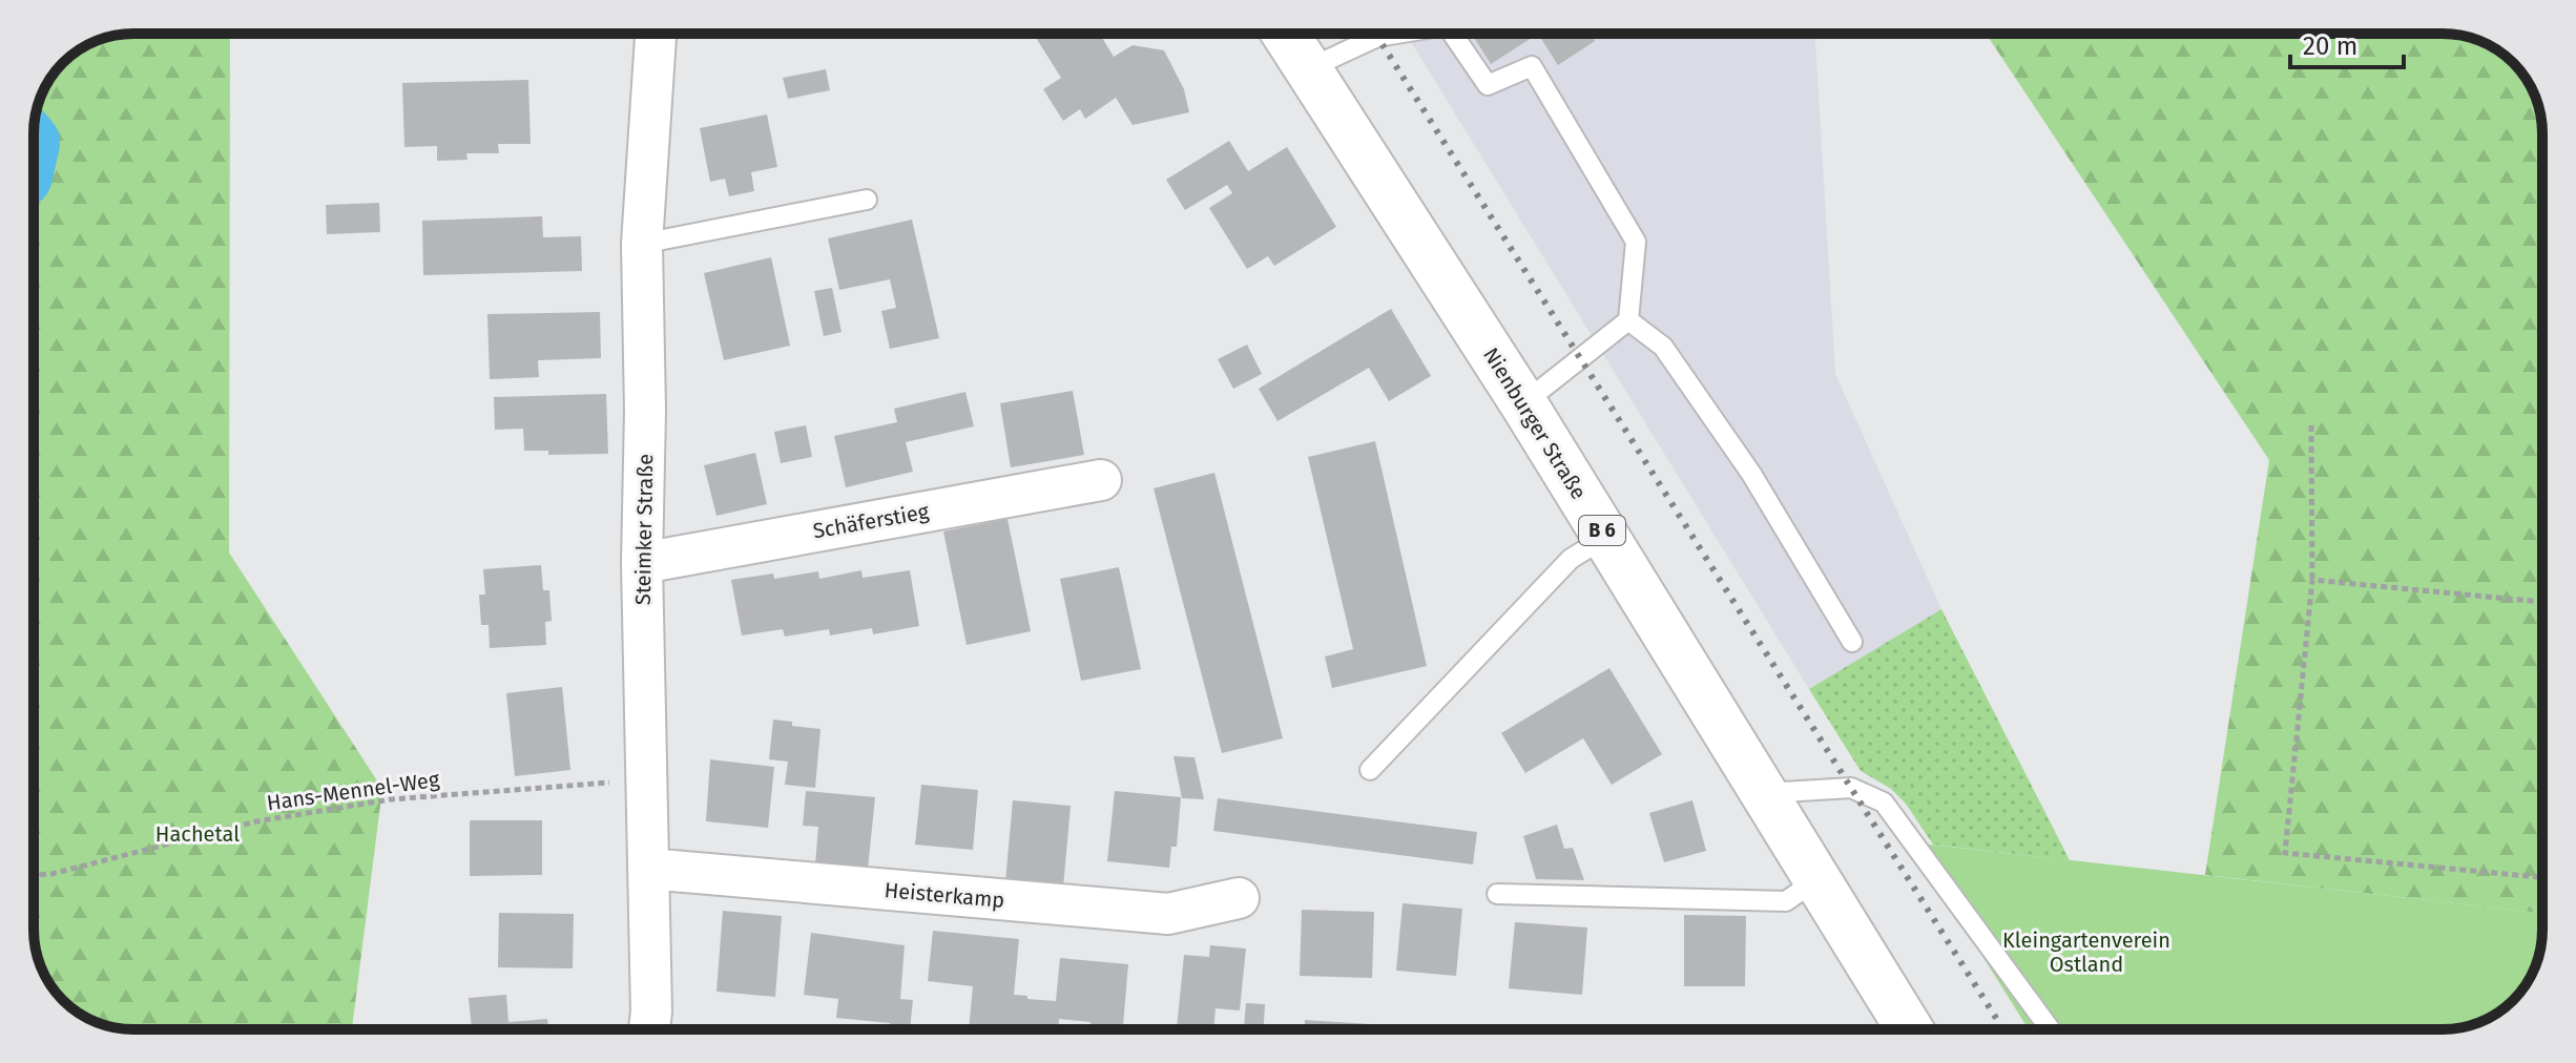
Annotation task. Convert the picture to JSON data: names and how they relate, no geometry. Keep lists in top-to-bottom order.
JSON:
{
  "streets": {
    "main road": ["Nienburger Straße", "B 6"],
    "street": ["Schäferstieg", "Steimker Straße", "Heisterkamp"],
    "path": ["Hans-Mennel-Weg"]
  },
  "crossings": [
    ["Schäferstieg", "Steimker Straße"],
    ["Steimker Straße", "Hans-Mennel-Weg"],
    ["Steimker Straße", "Heisterkamp"]
  ],
  "parks": ["Hachetal", "Kleingartenverein Ostland"],
  "scale_bar": "20 m"
}
